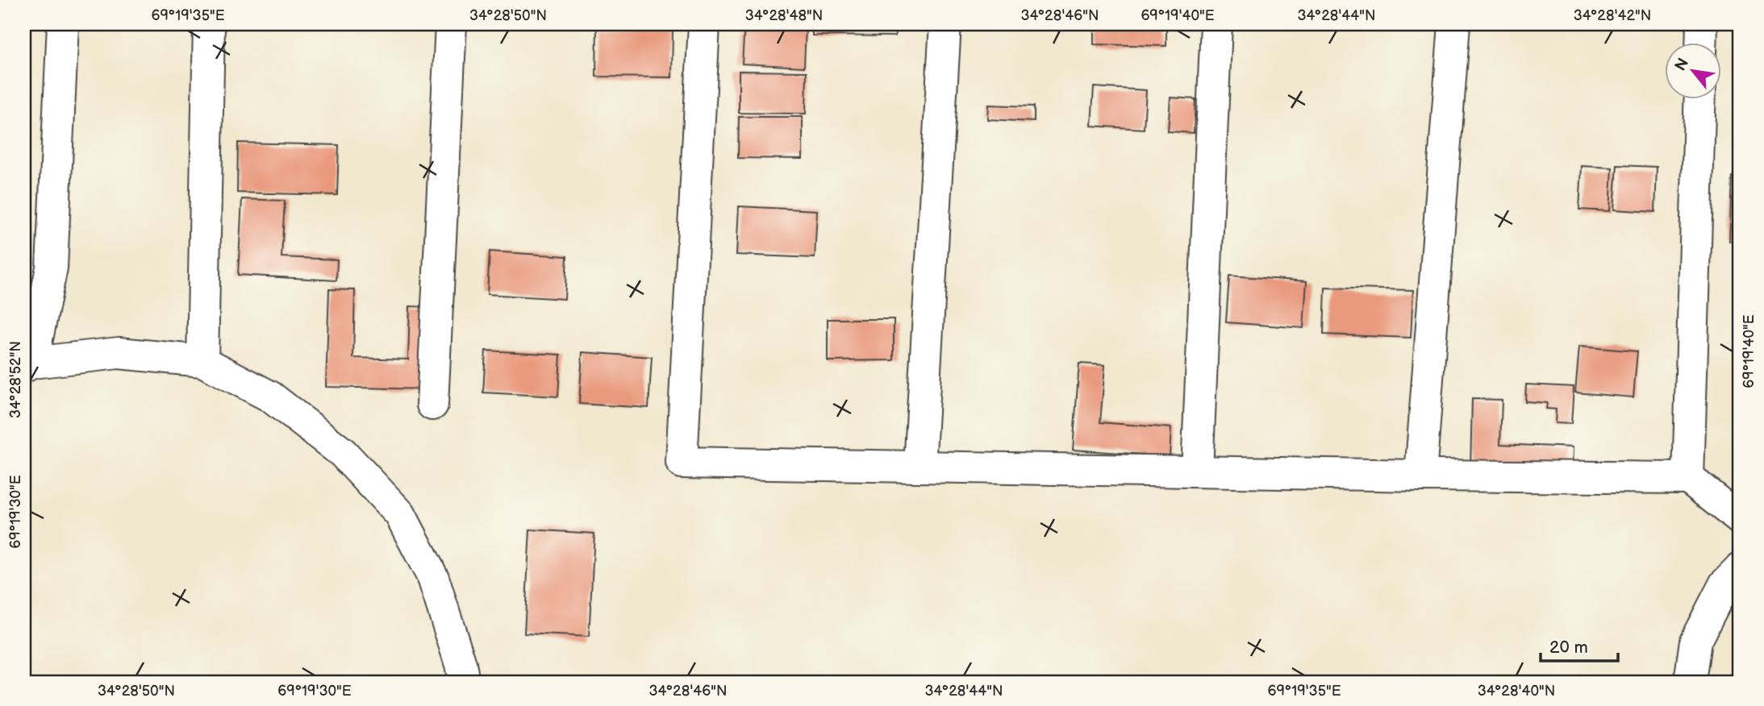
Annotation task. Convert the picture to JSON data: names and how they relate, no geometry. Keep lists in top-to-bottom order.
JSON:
{
  "scale_bar": "20 m",
  "north": "top left",
  "coordinates": [
    "69°19'35\"E",
    "34°28'50\"N",
    "34°28'48\"N",
    "34°28'46\"N",
    "69°19'40\"E",
    "34°28'44\"N",
    "34°28'42\"N",
    "34°28'52\"N",
    "69°19'30\"E",
    "34°28'40\"N"
  ]
}
